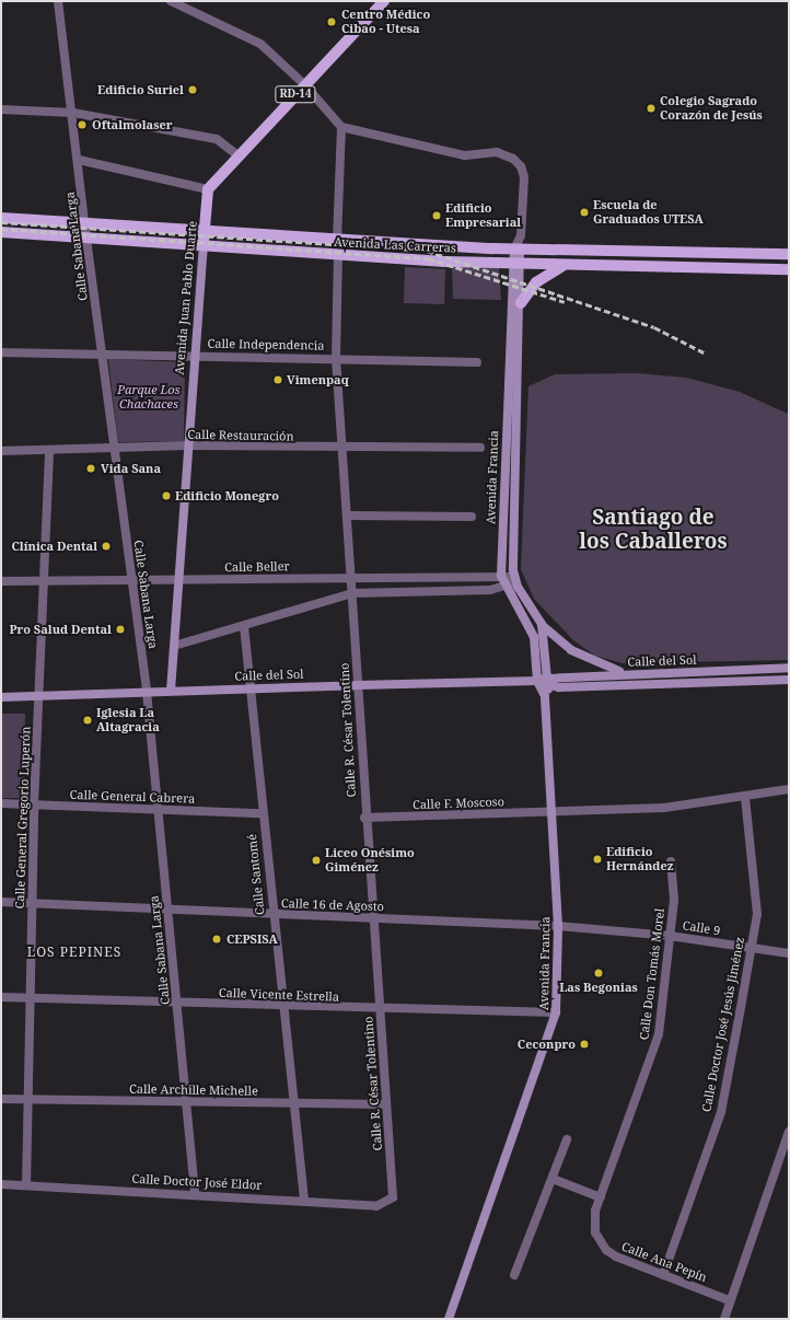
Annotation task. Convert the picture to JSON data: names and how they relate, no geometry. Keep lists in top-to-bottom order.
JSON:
{
  "streets": {
    "main road": [
      "RD-14",
      "Avenida Las Carreras",
      "Avenida Juan Pablo Duarte",
      "Avenida Francia",
      "Calle del Sol"
    ],
    "street": [
      "Calle Sabana Larga",
      "Calle Independencia",
      "Calle Restauración",
      "Calle Beller",
      "Calle R. César Tolentino",
      "Calle General Cabrera",
      "Calle F. Moscoso",
      "Calle General Gregorio Luperón",
      "Calle Santomé",
      "Calle 16 de Agosto",
      "Calle 9",
      "Calle Don Tomás Morel",
      "Calle Vicente Estrella",
      "Calle Doctor José Jesús Jiménez",
      "Calle Archille Michelle",
      "Calle Doctor José Eldor",
      "Calle Ana Pepín"
    ]
  },
  "crossings": [
    ["RD-14", "Avenida Juan Pablo Duarte"],
    ["Avenida Las Carreras", "Calle Sabana Larga"],
    ["Avenida Las Carreras", "Avenida Juan Pablo Duarte"],
    ["Avenida Las Carreras", "Avenida Francia"],
    ["Avenida Las Carreras", "Calle R. César Tolentino"],
    ["Calle Sabana Larga", "Calle Independencia"],
    ["Calle Sabana Larga", "Calle Restauración"],
    ["Calle Sabana Larga", "Calle Beller"],
    ["Calle Sabana Larga", "Calle del Sol"],
    ["Calle Sabana Larga", "Calle General Cabrera"],
    ["Calle Sabana Larga", "Calle 16 de Agosto"],
    ["Calle Sabana Larga", "Calle Vicente Estrella"],
    ["Calle Sabana Larga", "Calle Archille Michelle"],
    ["Calle Sabana Larga", "Calle Doctor José Eldor"],
    ["Avenida Juan Pablo Duarte", "Calle Independencia"],
    ["Avenida Juan Pablo Duarte", "Calle Restauración"],
    ["Avenida Juan Pablo Duarte", "Calle Beller"],
    ["Avenida Juan Pablo Duarte", "Calle del Sol"],
    ["Calle Independencia", "Calle R. César Tolentino"],
    ["Calle Restauración", "Calle R. César Tolentino"],
    ["Calle Restauración", "Calle General Gregorio Luperón"],
    ["Avenida Francia", "Calle Beller"],
    ["Avenida Francia", "Calle del Sol"],
    ["Avenida Francia", "Calle F. Moscoso"],
    ["Avenida Francia", "Calle 16 de Agosto"],
    ["Avenida Francia", "Calle 9"],
    ["Avenida Francia", "Calle Vicente Estrella"],
    ["Calle Beller", "Calle R. César Tolentino"],
    ["Calle Beller", "Calle General Gregorio Luperón"],
    ["Calle del Sol", "Calle R. César Tolentino"],
    ["Calle del Sol", "Calle General Gregorio Luperón"],
    ["Calle del Sol", "Calle Santomé"],
    ["Calle R. César Tolentino", "Calle F. Moscoso"],
    ["Calle R. César Tolentino", "Calle 16 de Agosto"],
    ["Calle R. César Tolentino", "Calle Vicente Estrella"],
    ["Calle R. César Tolentino", "Calle Archille Michelle"],
    ["Calle R. César Tolentino", "Calle Doctor José Eldor"],
    ["Calle General Cabrera", "Calle General Gregorio Luperón"],
    ["Calle General Cabrera", "Calle Santomé"],
    ["Calle F. Moscoso", "Calle Doctor José Jesús Jiménez"],
    ["Calle General Gregorio Luperón", "Calle 16 de Agosto"],
    ["Calle General Gregorio Luperón", "Calle Vicente Estrella"],
    ["Calle General Gregorio Luperón", "Calle Archille Michelle"],
    ["Calle General Gregorio Luperón", "Calle Doctor José Eldor"],
    ["Calle Santomé", "Calle 16 de Agosto"],
    ["Calle Santomé", "Calle Vicente Estrella"],
    ["Calle Santomé", "Calle Archille Michelle"],
    ["Calle Santomé", "Calle Doctor José Eldor"],
    ["Calle 16 de Agosto", "Calle 9"],
    ["Calle 9", "Calle Don Tomás Morel"],
    ["Calle 9", "Calle Doctor José Jesús Jiménez"],
    ["Calle Don Tomás Morel", "Calle Ana Pepín"],
    ["Calle Doctor José Jesús Jiménez", "Calle Ana Pepín"]
  ],
  "districts": ["Santiago de los Caballeros", "LOS PEPINES"],
  "parks": ["Parque Los Chachaces"],
  "places": [
    "Centro Médico Cibao - Utesa",
    "Edificio Suriel",
    "Colegio Sagrado Corazón de Jesús",
    "Oftalmolaser",
    "Escuela de Graduados UTESA",
    "Edificio Empresarial",
    "Vimenpaq",
    "Vida Sana",
    "Edificio Monegro",
    "Clínica Dental",
    "Pro Salud Dental",
    "Iglesia La Altagracia",
    "Edificio Hernández",
    "Liceo Onésimo Giménez",
    "CEPSISA",
    "Las Begonias",
    "Ceconpro"
  ]
}
